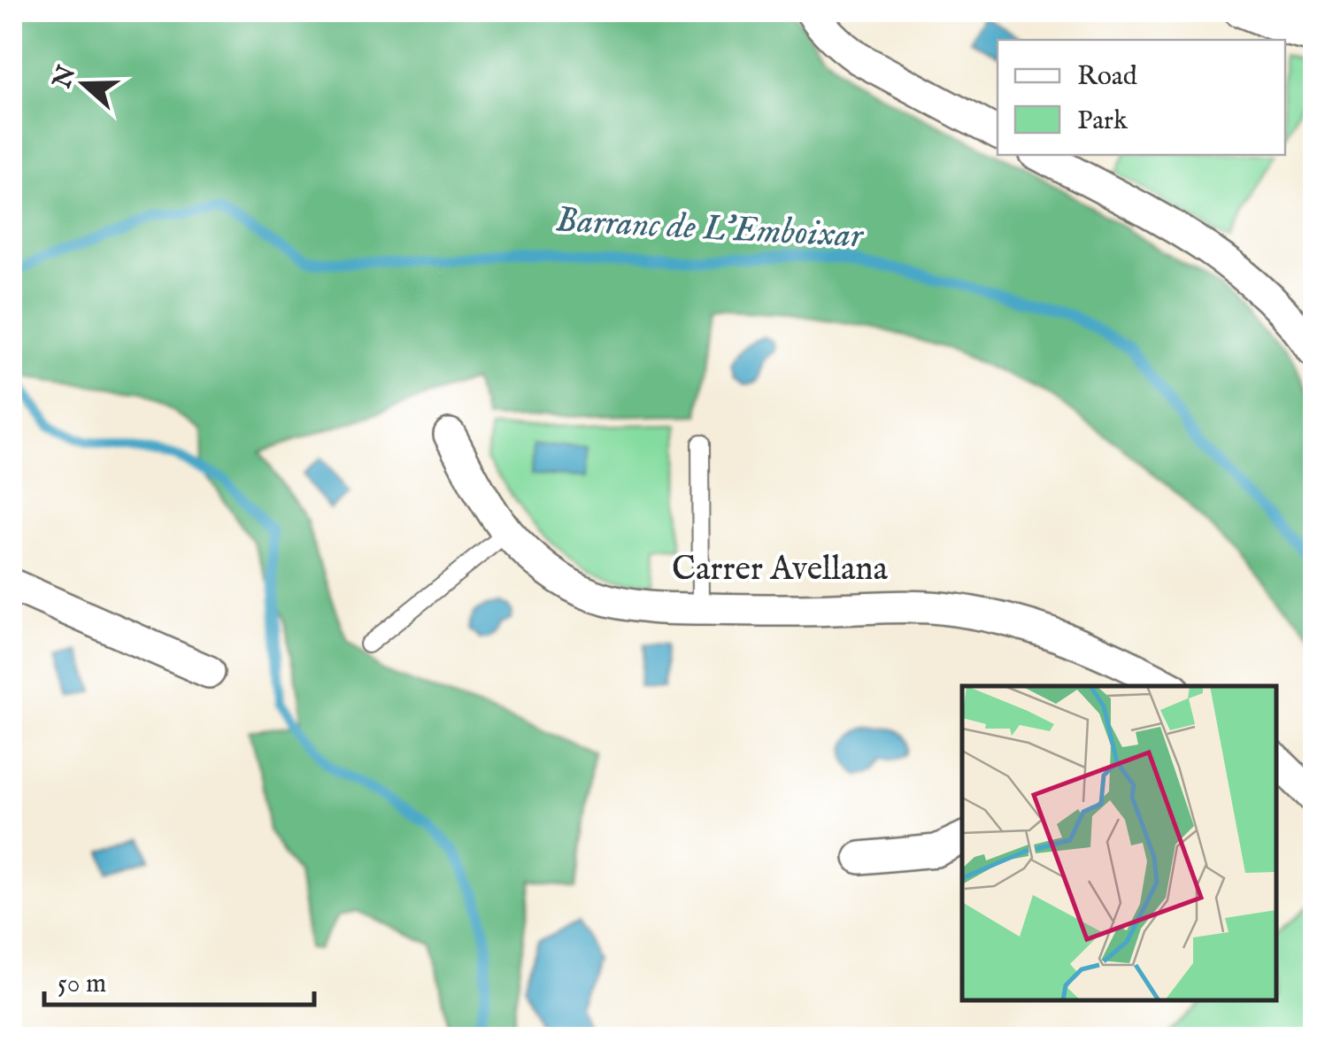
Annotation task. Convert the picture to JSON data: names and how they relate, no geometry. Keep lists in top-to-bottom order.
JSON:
{
  "streets": {
    "street": ["Carrer Avellana"]
  },
  "water": ["Barranc de L'Emboixar"],
  "legend": ["Road", "Park"],
  "scale_bar": "50 m",
  "north": "left"
}
